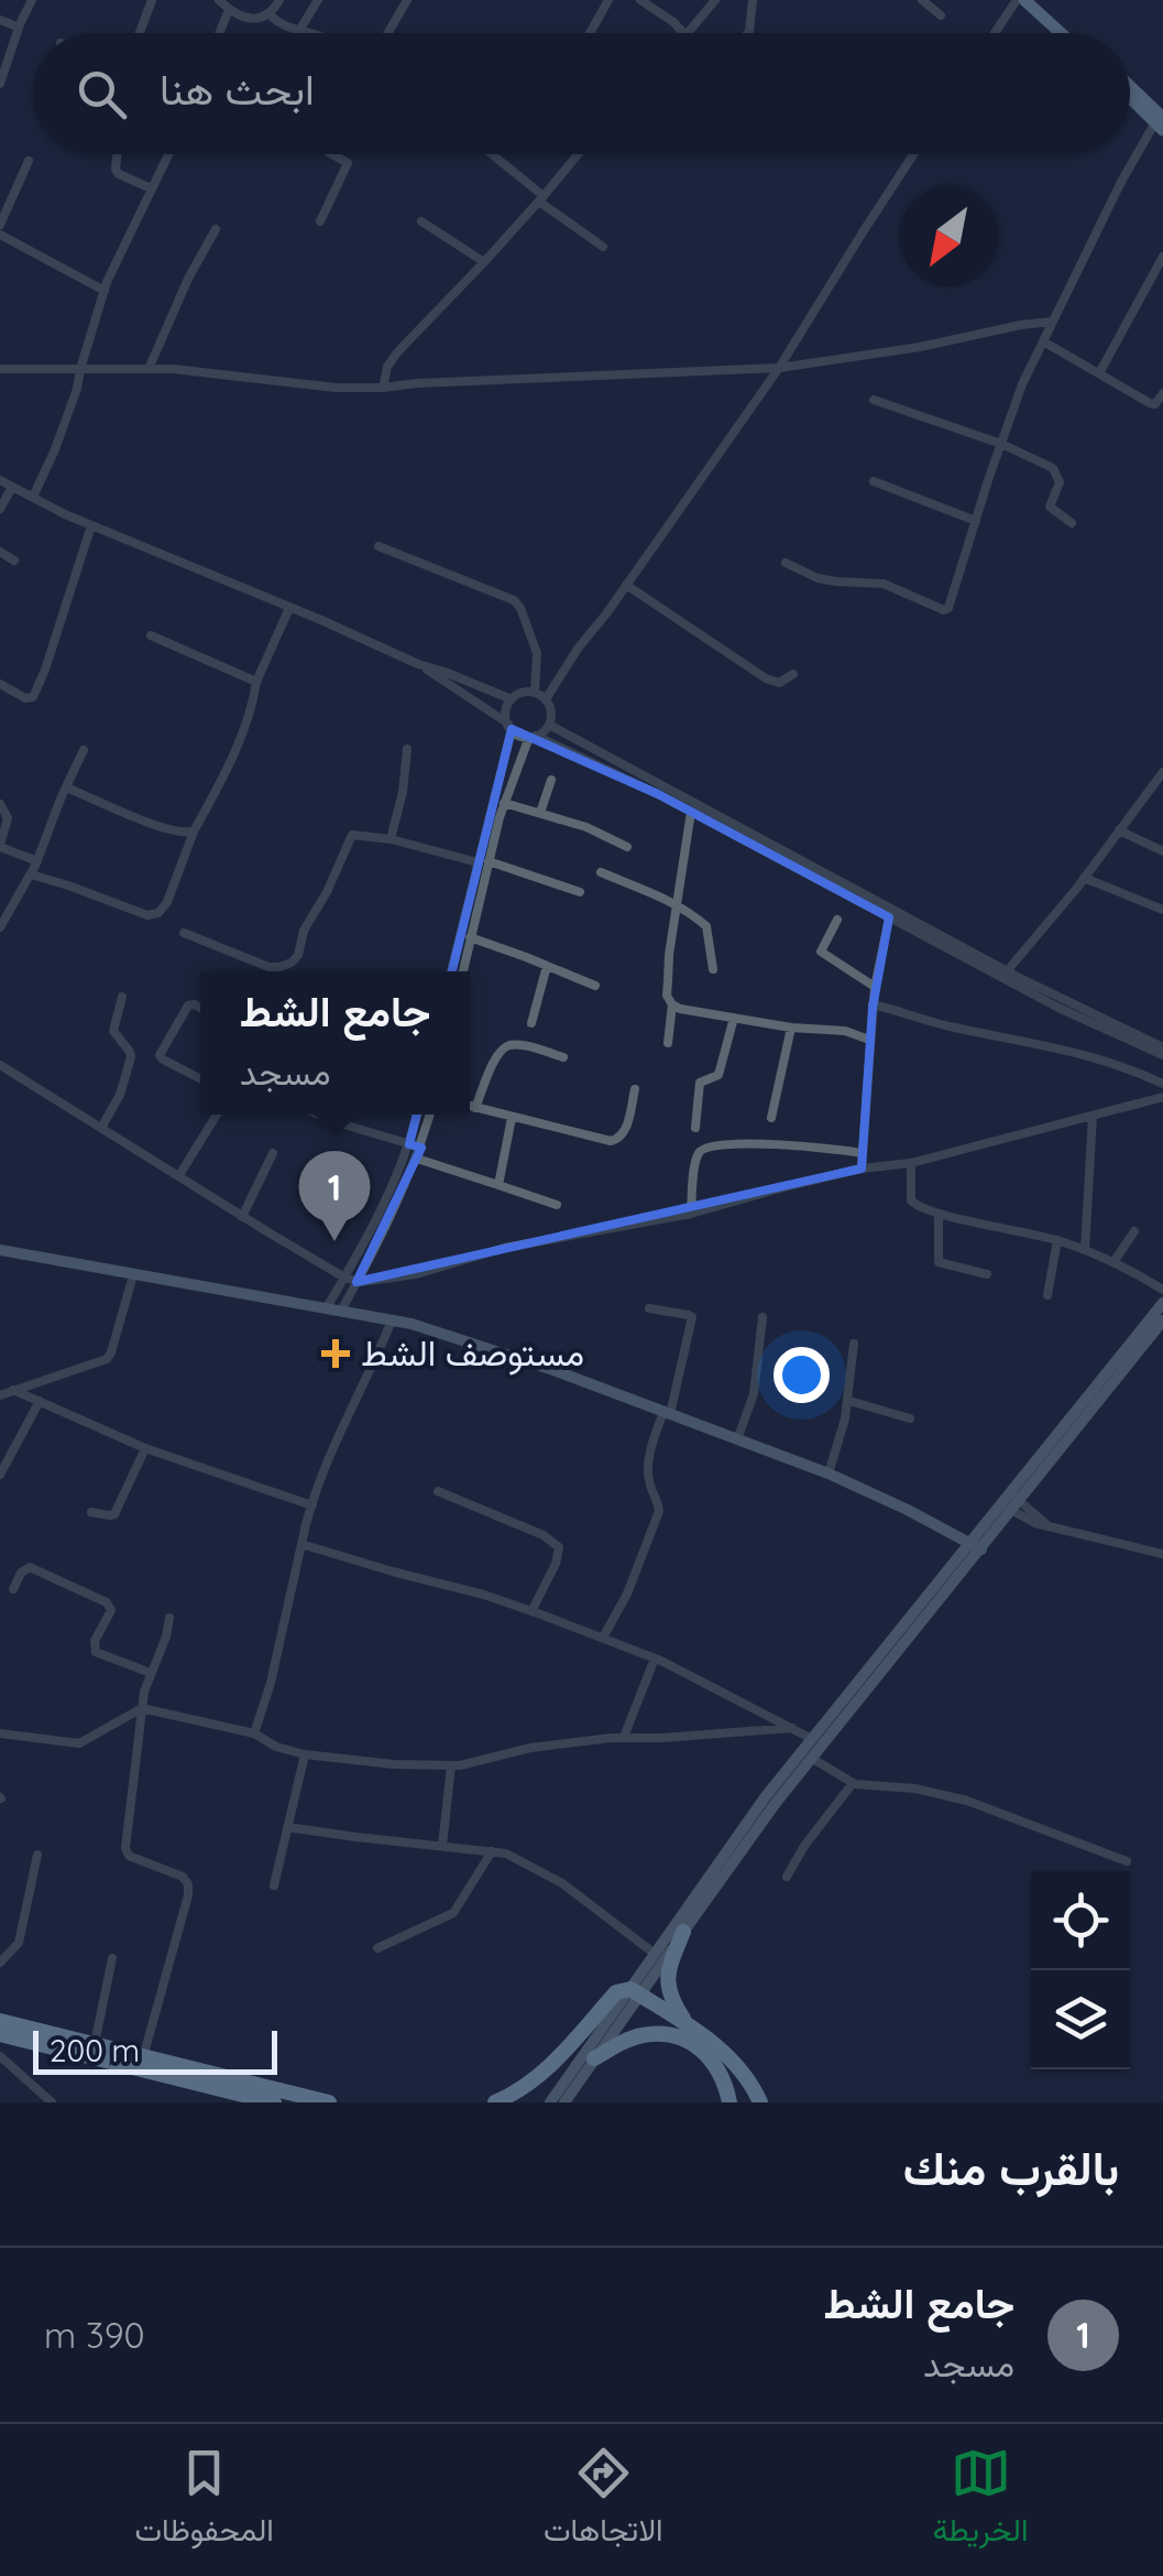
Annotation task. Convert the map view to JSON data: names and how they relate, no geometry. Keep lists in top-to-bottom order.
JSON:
{
  "places": {
    "health": ["مستوصف الشط"]
  },
  "scale_bar": "200 m",
  "north": "bottom left",
  "page": {
    "search": "ابحث هنا",
    "popup": ["جامع الشط", "مسجد"],
    "pins": "1",
    "scale": "200 m",
    "heading": "بالقرب منك",
    "list": [
      {
        "mark": "1",
        "name": "جامع الشط",
        "note": "مسجد",
        "value": "390 m"
      }
    ],
    "nav": ["الخريطة", "الاتجاهات", "المحفوظات"]
  }
}
